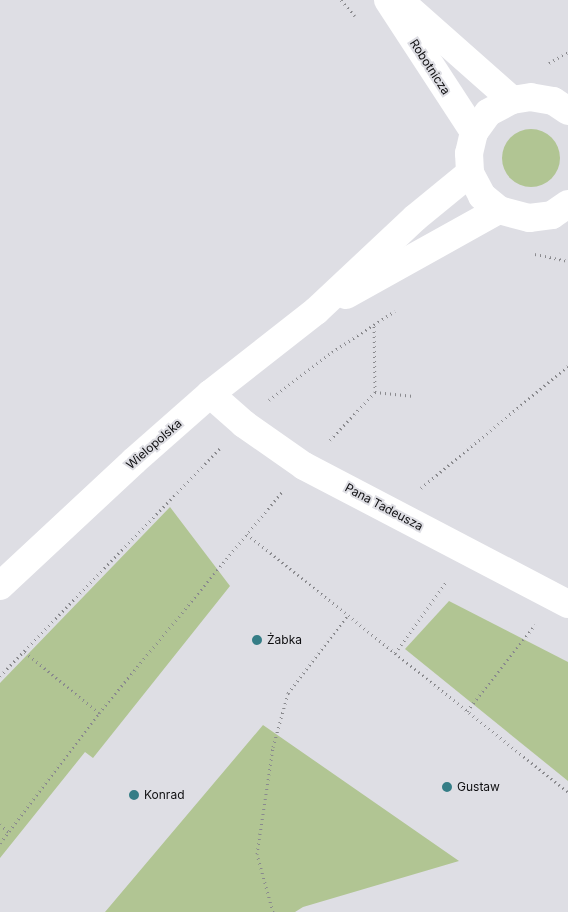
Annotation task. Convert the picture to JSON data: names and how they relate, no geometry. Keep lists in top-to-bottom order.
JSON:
{
  "streets": {
    "street": ["Robotnicza", "Wielopolska", "Pana Tadeusza"]
  },
  "crossings": [
    ["Wielopolska", "Pana Tadeusza"]
  ],
  "places": ["Żabka", "Gustaw", "Konrad"]
}
